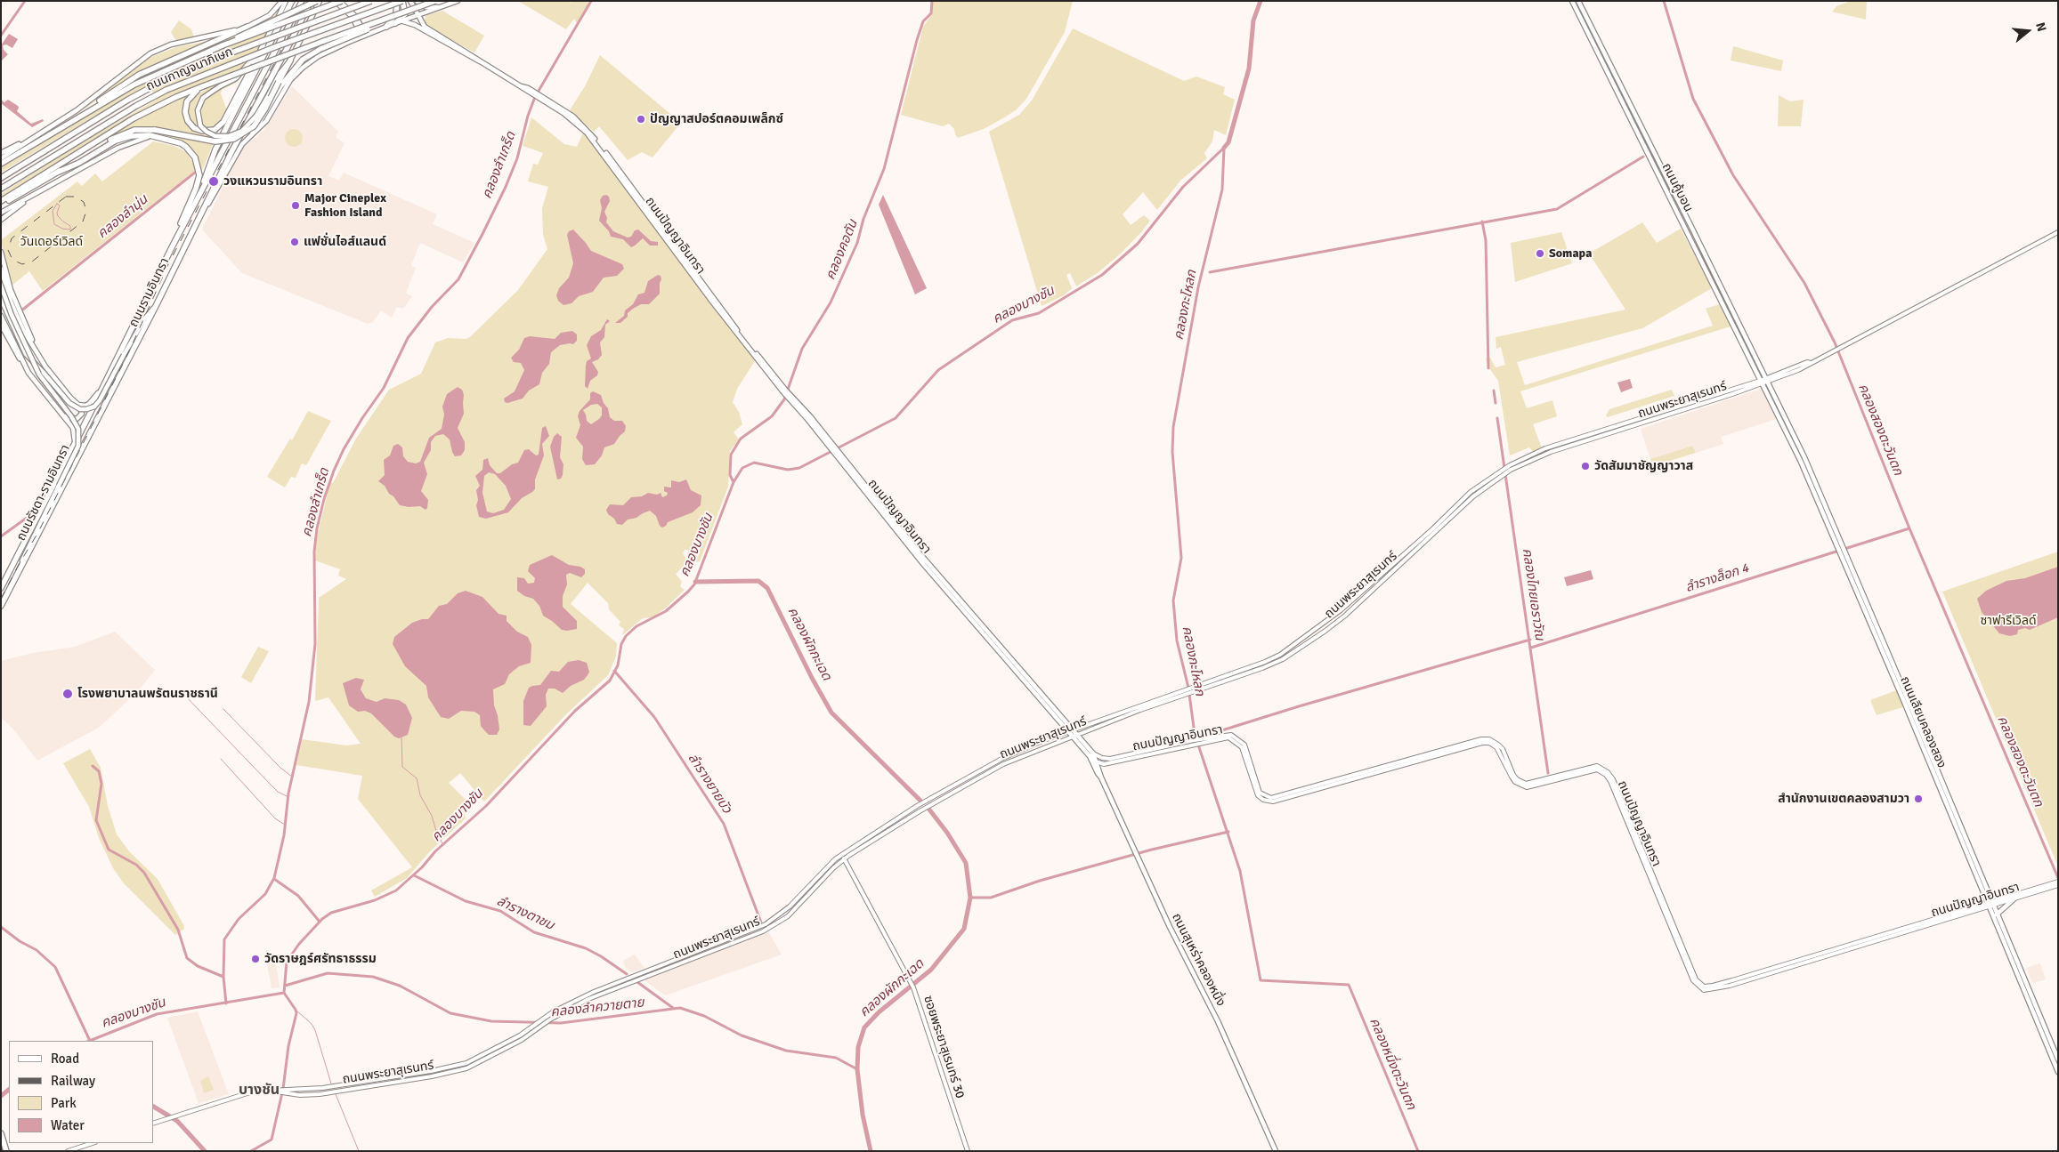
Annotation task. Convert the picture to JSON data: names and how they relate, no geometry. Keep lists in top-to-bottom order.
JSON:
{
  "streets": {
    "highway": ["ถนนกาญจนาภิเษก", "ถนนรามอินทรา"],
    "main road": [
      "ถนนคู้บอน",
      "ถนนปัญญาอินทรา",
      "ถนนรัชดา-รามอินทรา",
      "ถนนเลียบคลองสอง",
      "ถนนสุเหร่าคลองหนึ่ง"
    ],
    "street": ["ถนนพระยาสุเรนทร์", "ซอยพระยาสุเรนทร์ 30"]
  },
  "crossings": [
    ["ถนนคู้บอน", "ถนนพระยาสุเรนทร์"],
    ["ถนนคู้บอน", "ถนนเลียบคลองสอง"],
    ["ถนนปัญญาอินทรา", "ถนนพระยาสุเรนทร์"],
    ["ถนนปัญญาอินทรา", "ถนนเลียบคลองสอง"],
    ["ถนนปัญญาอินทรา", "ถนนสุเหร่าคลองหนึ่ง"],
    ["ถนนรามอินทรา", "ถนนรัชดา-รามอินทรา"],
    ["ถนนพระยาสุเรนทร์", "ถนนเลียบคลองสอง"],
    ["ถนนพระยาสุเรนทร์", "ซอยพระยาสุเรนทร์ 30"]
  ],
  "districts": ["บางชัน"],
  "water": [
    "คลองลำเกร็ด",
    "คลองลำนุ่น",
    "คลองคอตัน",
    "คลองบางชัน",
    "คลองกะโหลก",
    "คลองสองตะวันตก",
    "ลำรางล็อก 4",
    "คลองไทยเอราวัณ",
    "คลองผักกะเฉด",
    "ลำรางยายบัว",
    "ลำรางตาชม",
    "คลองลำควายตาย",
    "คลองหนึ่งตะวันตก"
  ],
  "parks": ["วันเดอร์เวิลด์", "ซาฟารีเวิลด์"],
  "places": [
    "ปัญญาสปอร์ตคอมเพล็กซ์",
    "วงแหวนรามอินทรา",
    "Major Cineplex Fashion Island",
    "แฟชั่นไอส์แลนด์",
    "Somapa",
    "วัดสัมมาชัญญาวาส",
    "โรงพยาบาลนพรัตนราชธานี",
    "สำนักงานเขตคลองสามวา",
    "วัดราษฎร์ศรัทธาธรรม"
  ],
  "legend": [
    "Road",
    "Railway",
    "Park",
    "Water"
  ],
  "north": "right"
}
